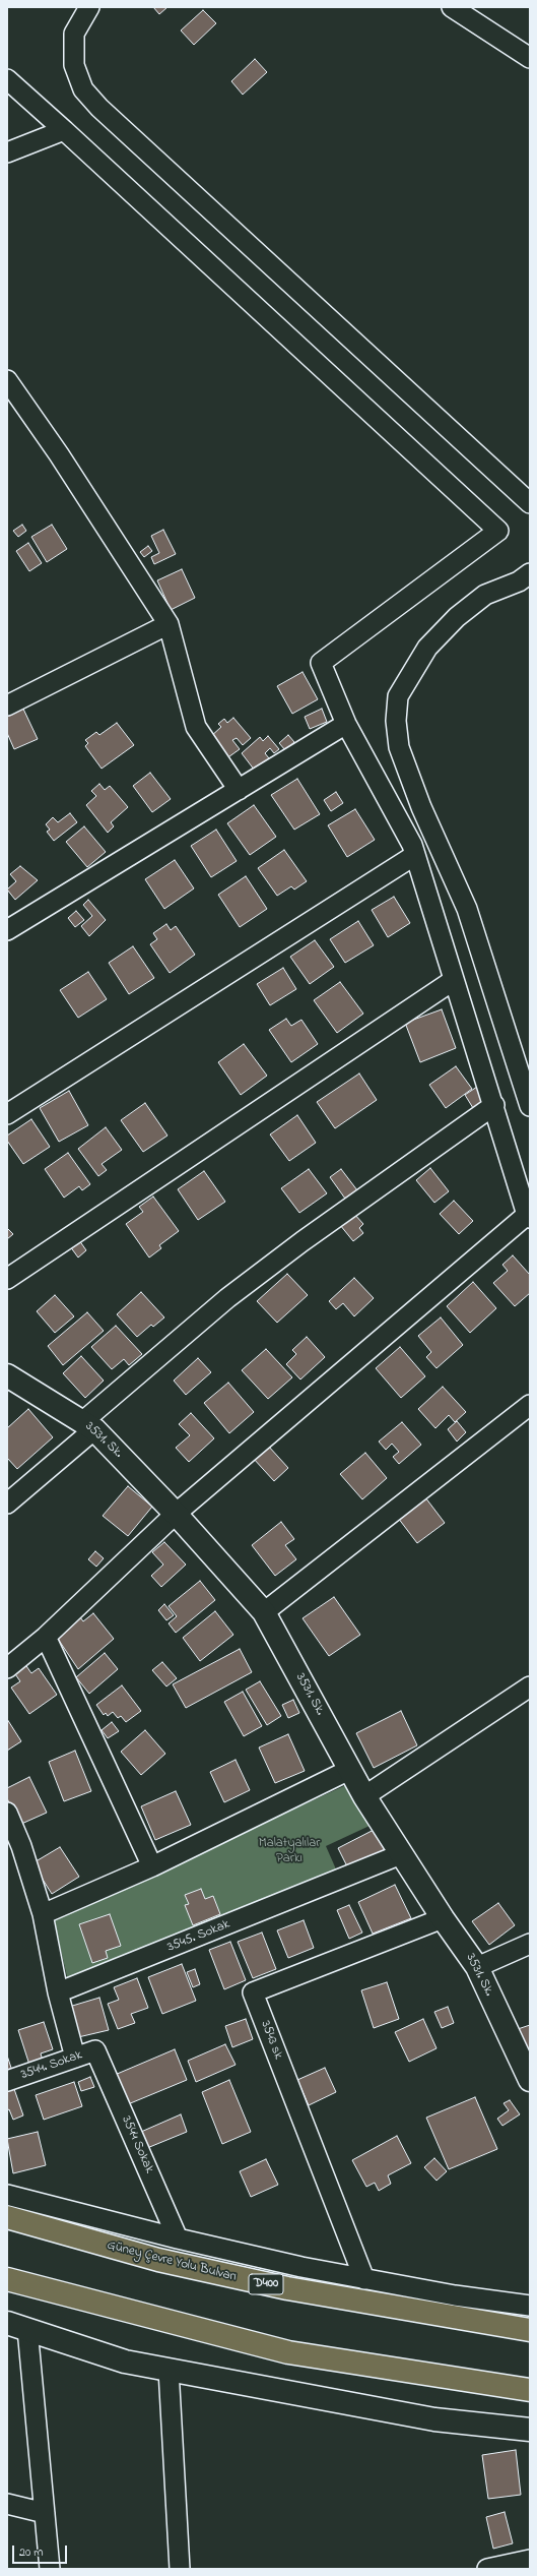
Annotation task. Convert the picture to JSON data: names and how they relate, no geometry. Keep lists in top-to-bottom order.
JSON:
{
  "streets": {
    "highway": ["Güney Çevre Yolu Bulvarı", "D400"],
    "street": [
      "3531. Sk.",
      "3545. Sokak",
      "3543 sk",
      "3544. Sokak",
      "3544 Sokak"
    ]
  },
  "crossings": [
    ["3531. Sk.", "3545. Sokak"],
    ["3531. Sk.", "3543 sk"],
    ["3544. Sokak", "3544 Sokak"]
  ],
  "parks": ["Malatyalılar Parkı"],
  "scale_bar": "20 m"
}
